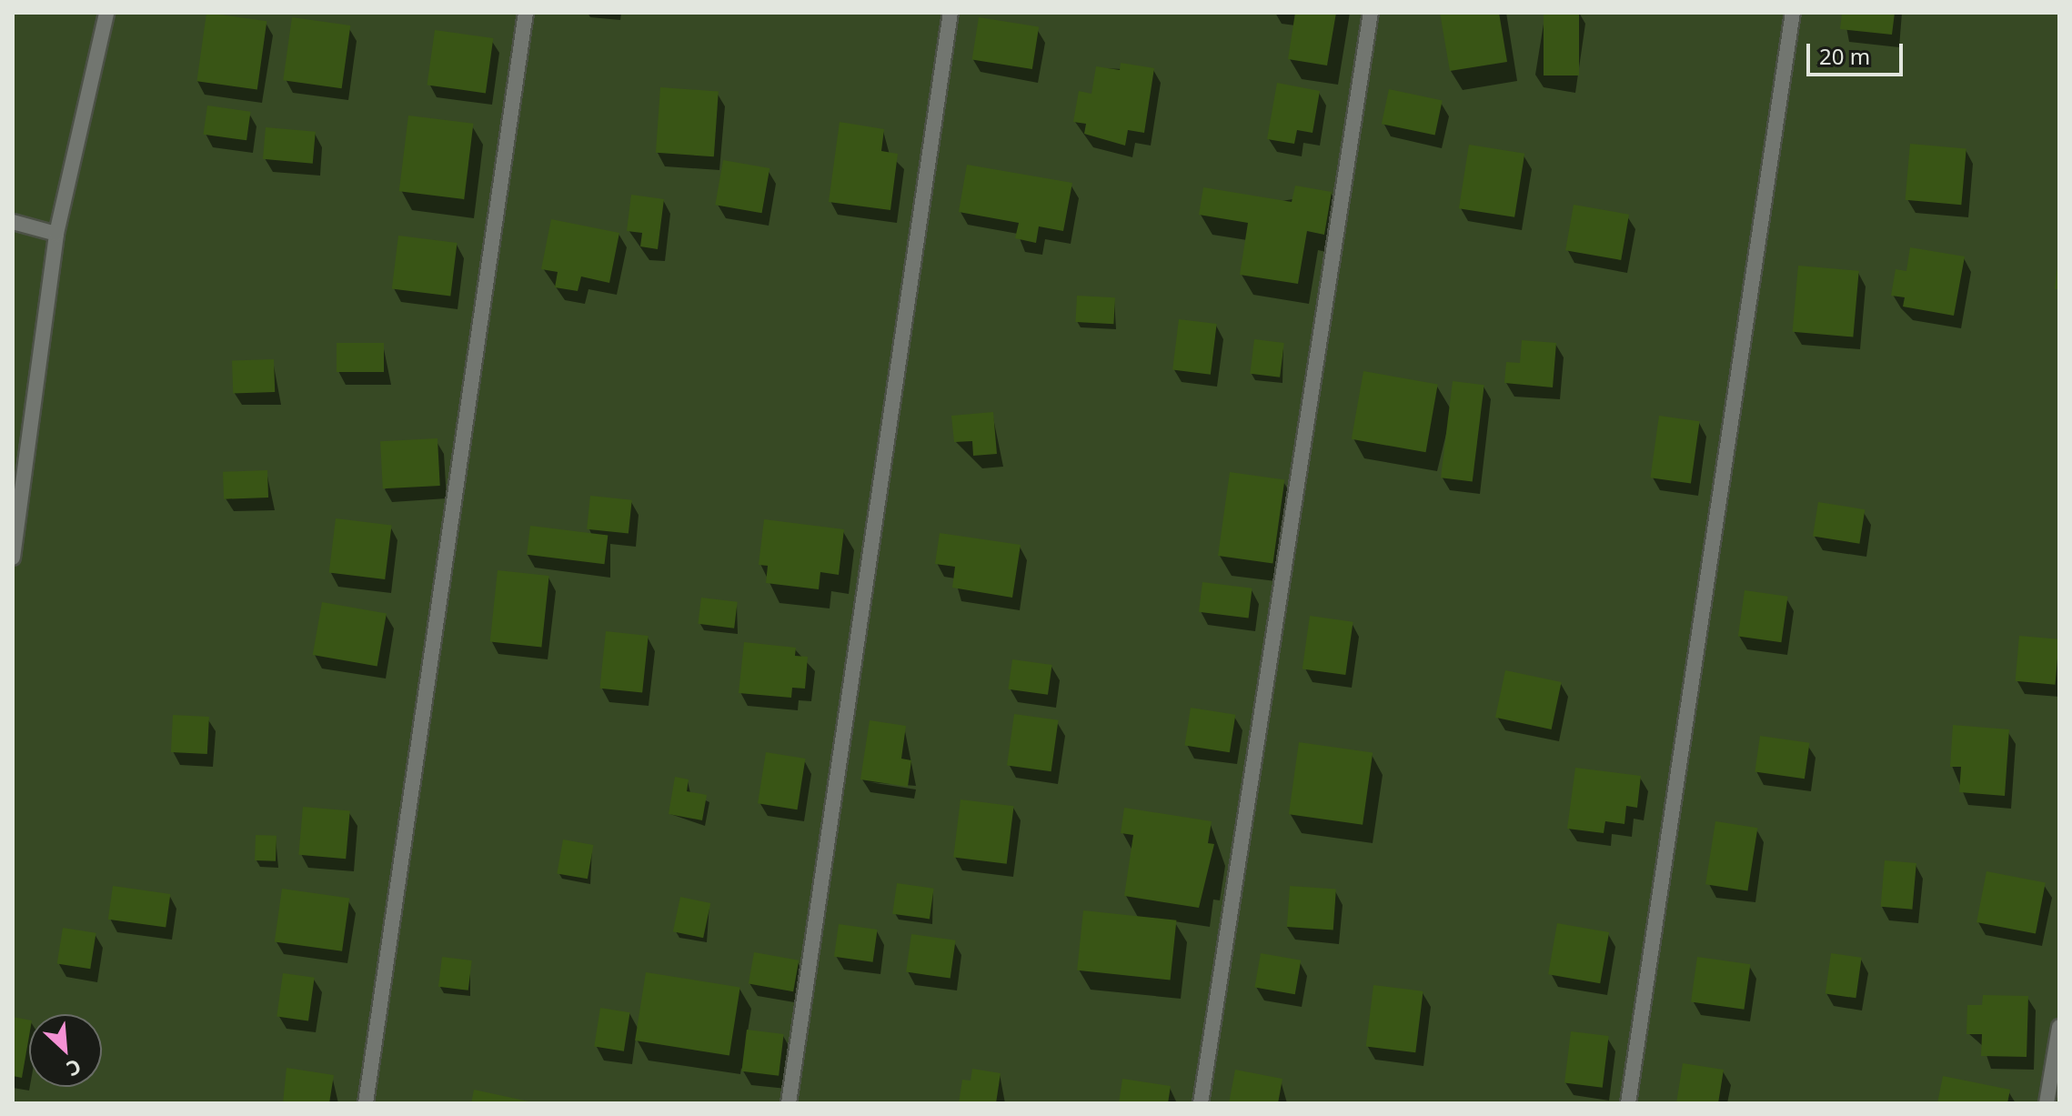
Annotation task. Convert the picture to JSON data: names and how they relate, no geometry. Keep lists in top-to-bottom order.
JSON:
{
  "scale_bar": "20 m",
  "north": "bottom right"
}
